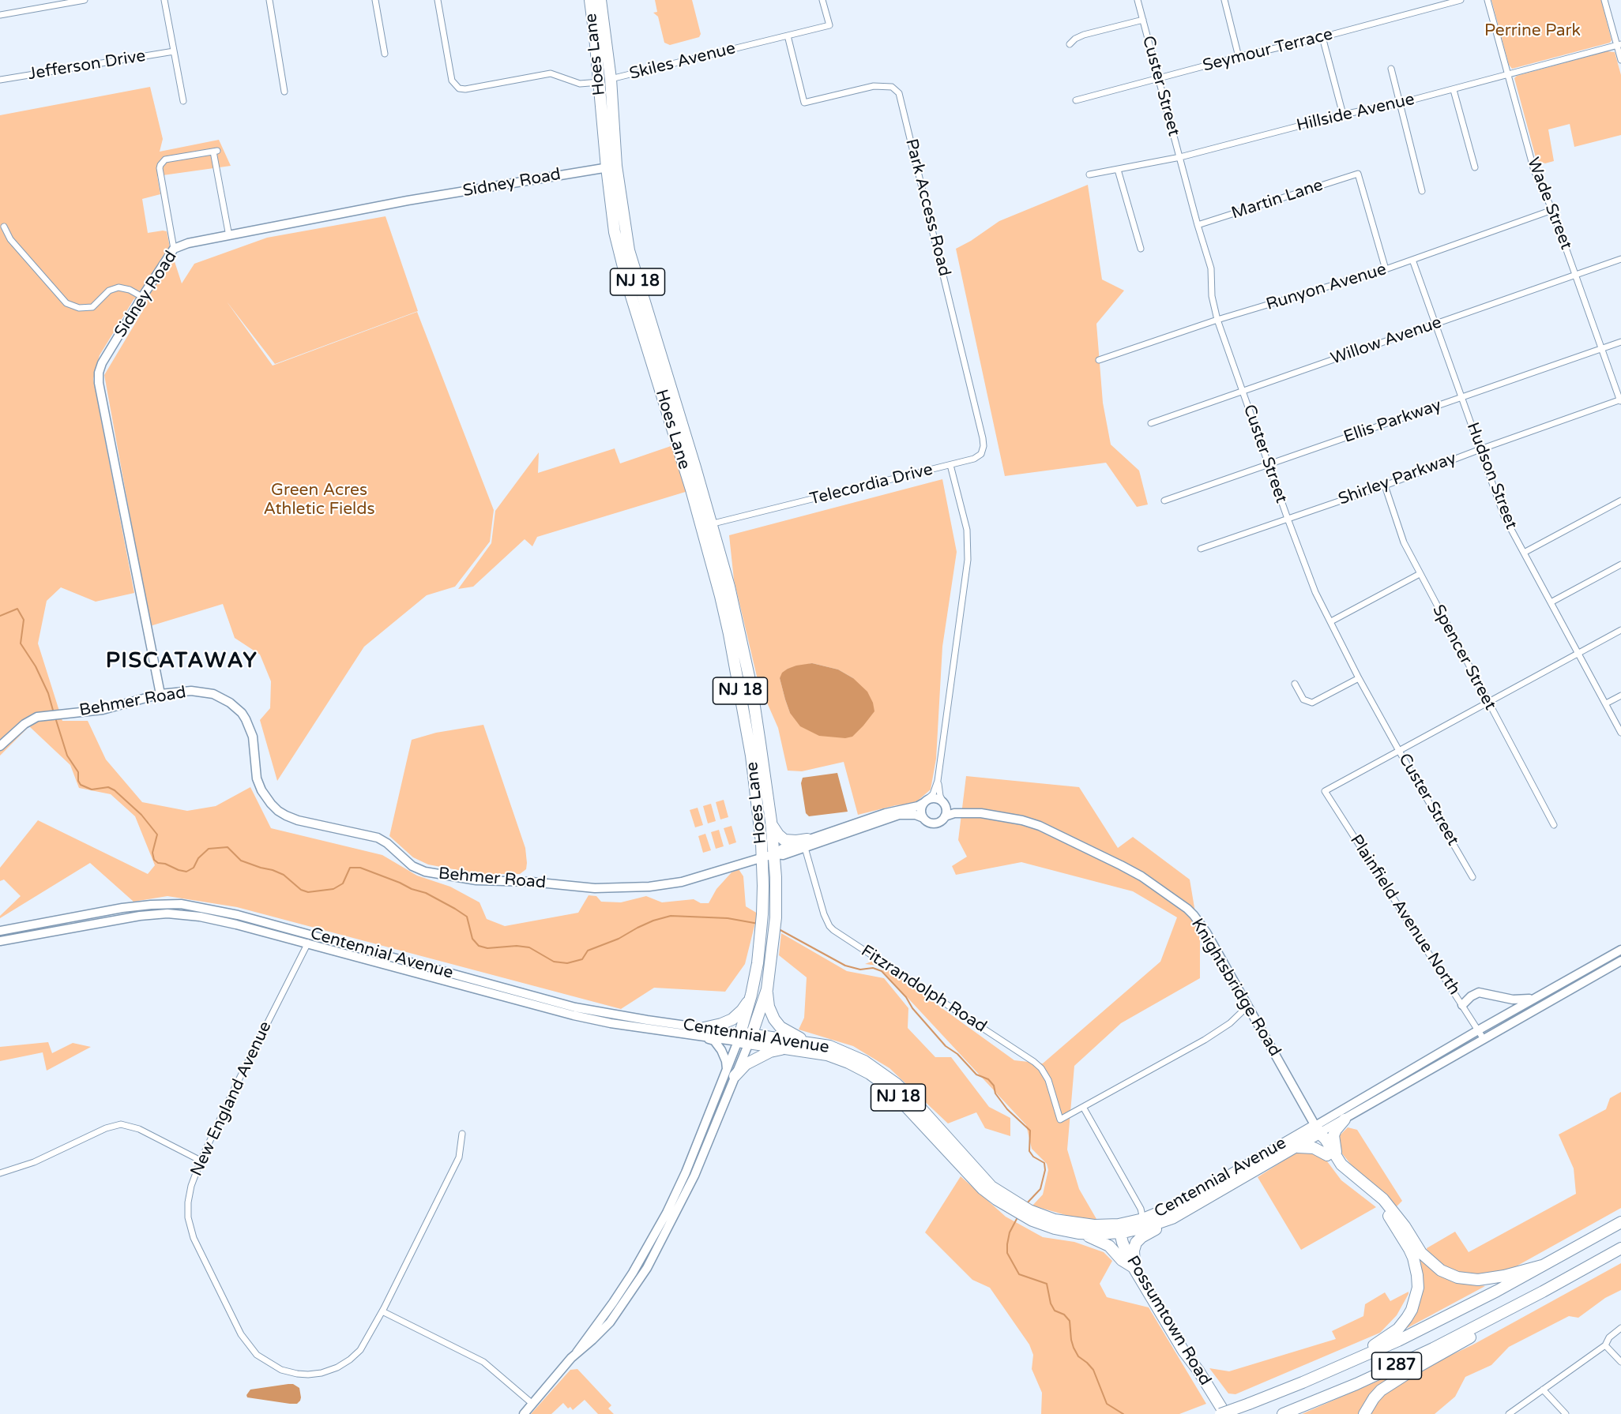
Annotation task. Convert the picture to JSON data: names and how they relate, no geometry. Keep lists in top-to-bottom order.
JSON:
{
  "streets": {
    "highway": [
      "Hoes Lane",
      "NJ 18",
      "Centennial Avenue",
      "Possumtown Road",
      "I 287"
    ],
    "main road": ["Sidney Road", "Behmer Road", "Knightsbridge Road"],
    "street": [
      "Seymour Terrace",
      "Skiles Avenue",
      "Jefferson Drive",
      "Custer Street",
      "Hillside Avenue",
      "Martin Lane",
      "Wade Street",
      "Park Access Road",
      "Runyon Avenue",
      "Willow Avenue",
      "Ellis Parkway",
      "Hudson Street",
      "Shirley Parkway",
      "Telecordia Drive",
      "Spencer Street",
      "Plainfield Avenue North",
      "Fitzrandolph Road",
      "New England Avenue"
    ]
  },
  "crossings": [
    ["Seymour Terrace", "Custer Street"],
    ["Hoes Lane", "Skiles Avenue"],
    ["Hoes Lane", "Sidney Road"],
    ["Hoes Lane", "NJ 18"],
    ["Hoes Lane", "Telecordia Drive"],
    ["Hoes Lane", "Behmer Road"],
    ["Skiles Avenue", "Park Access Road"],
    ["Custer Street", "Hillside Avenue"],
    ["Custer Street", "Martin Lane"],
    ["Custer Street", "Runyon Avenue"],
    ["Custer Street", "Willow Avenue"],
    ["Custer Street", "Ellis Parkway"],
    ["Custer Street", "Shirley Parkway"],
    ["Custer Street", "Plainfield Avenue North"],
    ["Hillside Avenue", "Wade Street"],
    ["Sidney Road", "Behmer Road"],
    ["Martin Lane", "Runyon Avenue"],
    ["Wade Street", "Runyon Avenue"],
    ["Wade Street", "Willow Avenue"],
    ["Wade Street", "Ellis Parkway"],
    ["Wade Street", "Shirley Parkway"],
    ["Park Access Road", "Telecordia Drive"],
    ["NJ 18", "Behmer Road"],
    ["NJ 18", "Centennial Avenue"],
    ["Runyon Avenue", "Hudson Street"],
    ["Willow Avenue", "Hudson Street"],
    ["Ellis Parkway", "Hudson Street"],
    ["Hudson Street", "Shirley Parkway"],
    ["Shirley Parkway", "Spencer Street"],
    ["Telecordia Drive", "Knightsbridge Road"],
    ["Plainfield Avenue North", "Centennial Avenue"],
    ["Centennial Avenue", "Knightsbridge Road"],
    ["Centennial Avenue", "New England Avenue"],
    ["Centennial Avenue", "Possumtown Road"]
  ],
  "districts": ["PISCATAWAY"],
  "parks": ["Perrine Park", "Green Acres Athletic Fields"]
}
